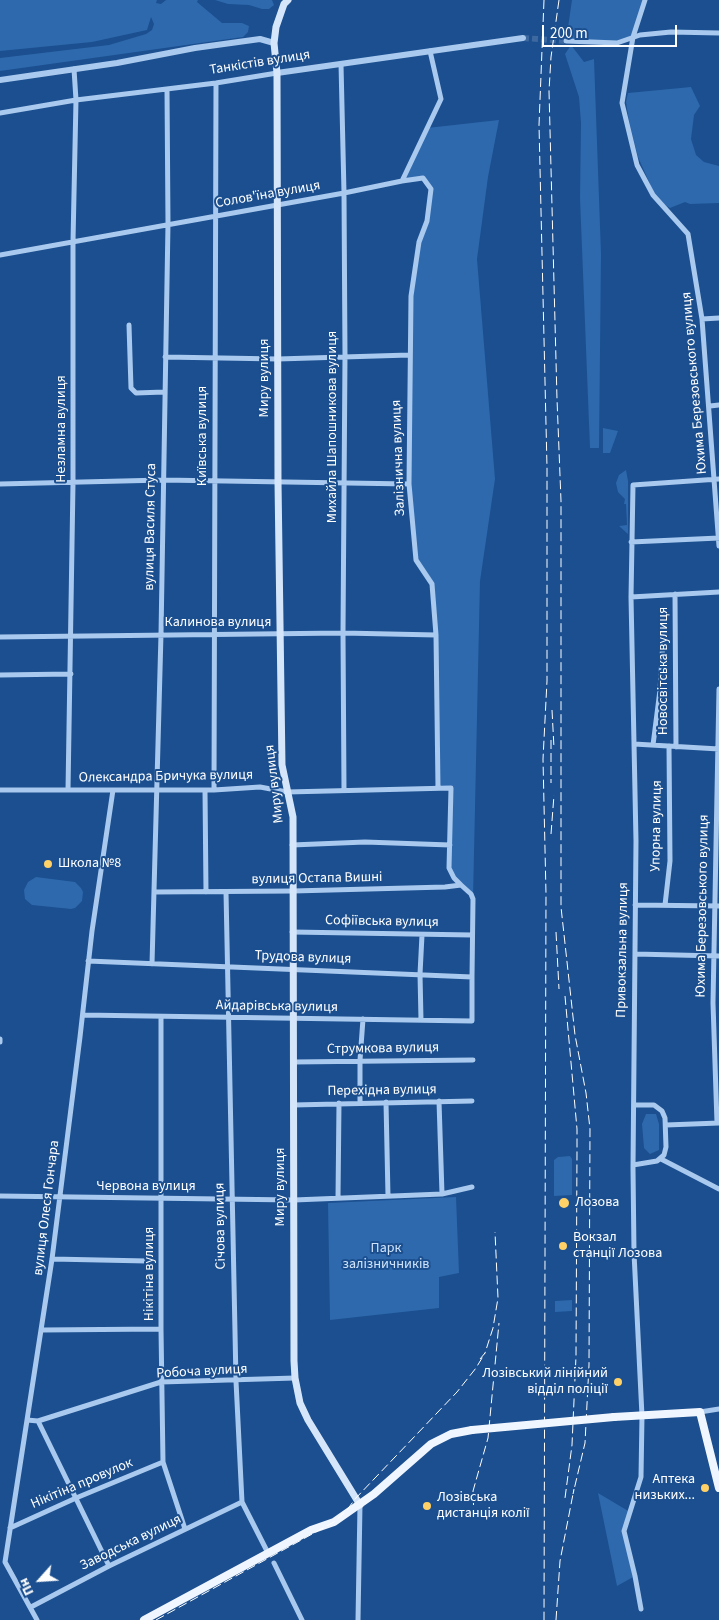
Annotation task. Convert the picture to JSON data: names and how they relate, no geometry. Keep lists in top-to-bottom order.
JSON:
{
  "streets": {
    "main road": ["Миру вулиця"],
    "street": [
      "Танкістів вулиця",
      "Солов'їна вулиця",
      "Юхима Березовського вулиця",
      "Михайла Шапошникова вулиця",
      "Незламна вулиця",
      "Київська вулиця",
      "Залізнична вулиця",
      "вулиця Василя Стуса",
      "Калинова вулиця",
      "Новосвітська вулиця",
      "Олександра Бричука вулиця",
      "Упорна вулиця",
      "вулиця Остапа Вишні",
      "Софіївська вулиця",
      "Привокзальна вулиця",
      "Трудова вулиця",
      "Айдарівська вулиця",
      "Струмкова вулиця",
      "Перехідна вулиця",
      "Червона вулиця",
      "вулиця Олеся Гончара",
      "Січова вулиця",
      "Нікітіна вулиця",
      "Робоча вулиця",
      "Нікітіна провулок",
      "Заводська вулиця"
    ]
  },
  "crossings": [
    ["Танкістів вулиця", "Миру вулиця"],
    ["Танкістів вулиця", "Михайла Шапошникова вулиця"],
    ["Танкістів вулиця", "Незламна вулиця"],
    ["Танкістів вулиця", "Київська вулиця"],
    ["Танкістів вулиця", "вулиця Василя Стуса"],
    ["Солов'їна вулиця", "Миру вулиця"],
    ["Солов'їна вулиця", "Михайла Шапошникова вулиця"],
    ["Солов'їна вулиця", "Незламна вулиця"],
    ["Солов'їна вулиця", "Київська вулиця"],
    ["Солов'їна вулиця", "Залізнична вулиця"],
    ["Солов'їна вулиця", "вулиця Василя Стуса"],
    ["Миру вулиця", "Калинова вулиця"],
    ["Миру вулиця", "Олександра Бричука вулиця"],
    ["Миру вулиця", "вулиця Остапа Вишні"],
    ["Миру вулиця", "Софіївська вулиця"],
    ["Миру вулиця", "Трудова вулиця"],
    ["Миру вулиця", "Айдарівська вулиця"],
    ["Миру вулиця", "Струмкова вулиця"],
    ["Миру вулиця", "Перехідна вулиця"],
    ["Миру вулиця", "Червона вулиця"],
    ["Миру вулиця", "Робоча вулиця"],
    ["Юхима Березовського вулиця", "Привокзальна вулиця"],
    ["Михайла Шапошникова вулиця", "Калинова вулиця"],
    ["Михайла Шапошникова вулиця", "Олександра Бричука вулиця"],
    ["Незламна вулиця", "Калинова вулиця"],
    ["Незламна вулиця", "Олександра Бричука вулиця"],
    ["Київська вулиця", "Калинова вулиця"],
    ["Київська вулиця", "Олександра Бричука вулиця"],
    ["Залізнична вулиця", "Калинова вулиця"],
    ["Залізнична вулиця", "Олександра Бричука вулиця"],
    ["вулиця Василя Стуса", "Калинова вулиця"],
    ["вулиця Василя Стуса", "Олександра Бричука вулиця"],
    ["вулиця Василя Стуса", "вулиця Остапа Вишні"],
    ["вулиця Василя Стуса", "Трудова вулиця"],
    ["Олександра Бричука вулиця", "вулиця Олеся Гончара"],
    ["вулиця Остапа Вишні", "Січова вулиця"],
    ["Трудова вулиця", "Айдарівська вулиця"],
    ["Трудова вулиця", "вулиця Олеся Гончара"],
    ["Трудова вулиця", "Січова вулиця"],
    ["Айдарівська вулиця", "вулиця Олеся Гончара"],
    ["Айдарівська вулиця", "Січова вулиця"],
    ["Айдарівська вулиця", "Нікітіна вулиця"],
    ["Червона вулиця", "вулиця Олеся Гончара"],
    ["Червона вулиця", "Січова вулиця"],
    ["Червона вулиця", "Нікітіна вулиця"],
    ["вулиця Олеся Гончара", "Робоча вулиця"],
    ["вулиця Олеся Гончара", "Нікітіна провулок"],
    ["вулиця Олеся Гончара", "Заводська вулиця"],
    ["Січова вулиця", "Робоча вулиця"],
    ["Січова вулиця", "Заводська вулиця"],
    ["Нікітіна вулиця", "Робоча вулиця"],
    ["Нікітіна вулиця", "Нікітіна провулок"],
    ["Нікітіна вулиця", "Заводська вулиця"]
  ],
  "parks": ["Парк залізничників"],
  "places": [
    "Школа №8",
    "Лозова",
    "Вокзал станції Лозова",
    "Лозівський лінійний відділ поліції",
    "Аптека низьких...",
    "Лозівська дистанція колії"
  ],
  "scale_bar": "200 m",
  "north": "bottom left"
}
